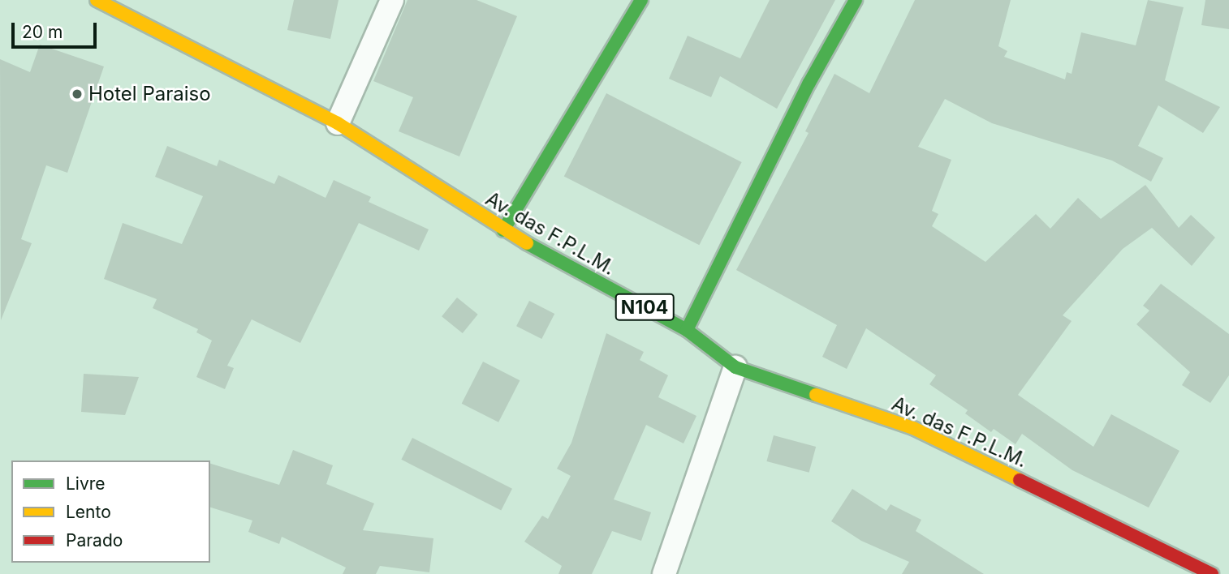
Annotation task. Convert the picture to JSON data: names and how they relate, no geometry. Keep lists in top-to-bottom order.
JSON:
{
  "streets": {
    "main road": ["Av. das F.P.L.M.", "N104"]
  },
  "places": ["Hotel Paraiso"],
  "legend": ["Livre", "Lento", "Parado"],
  "scale_bar": "20 m"
}
